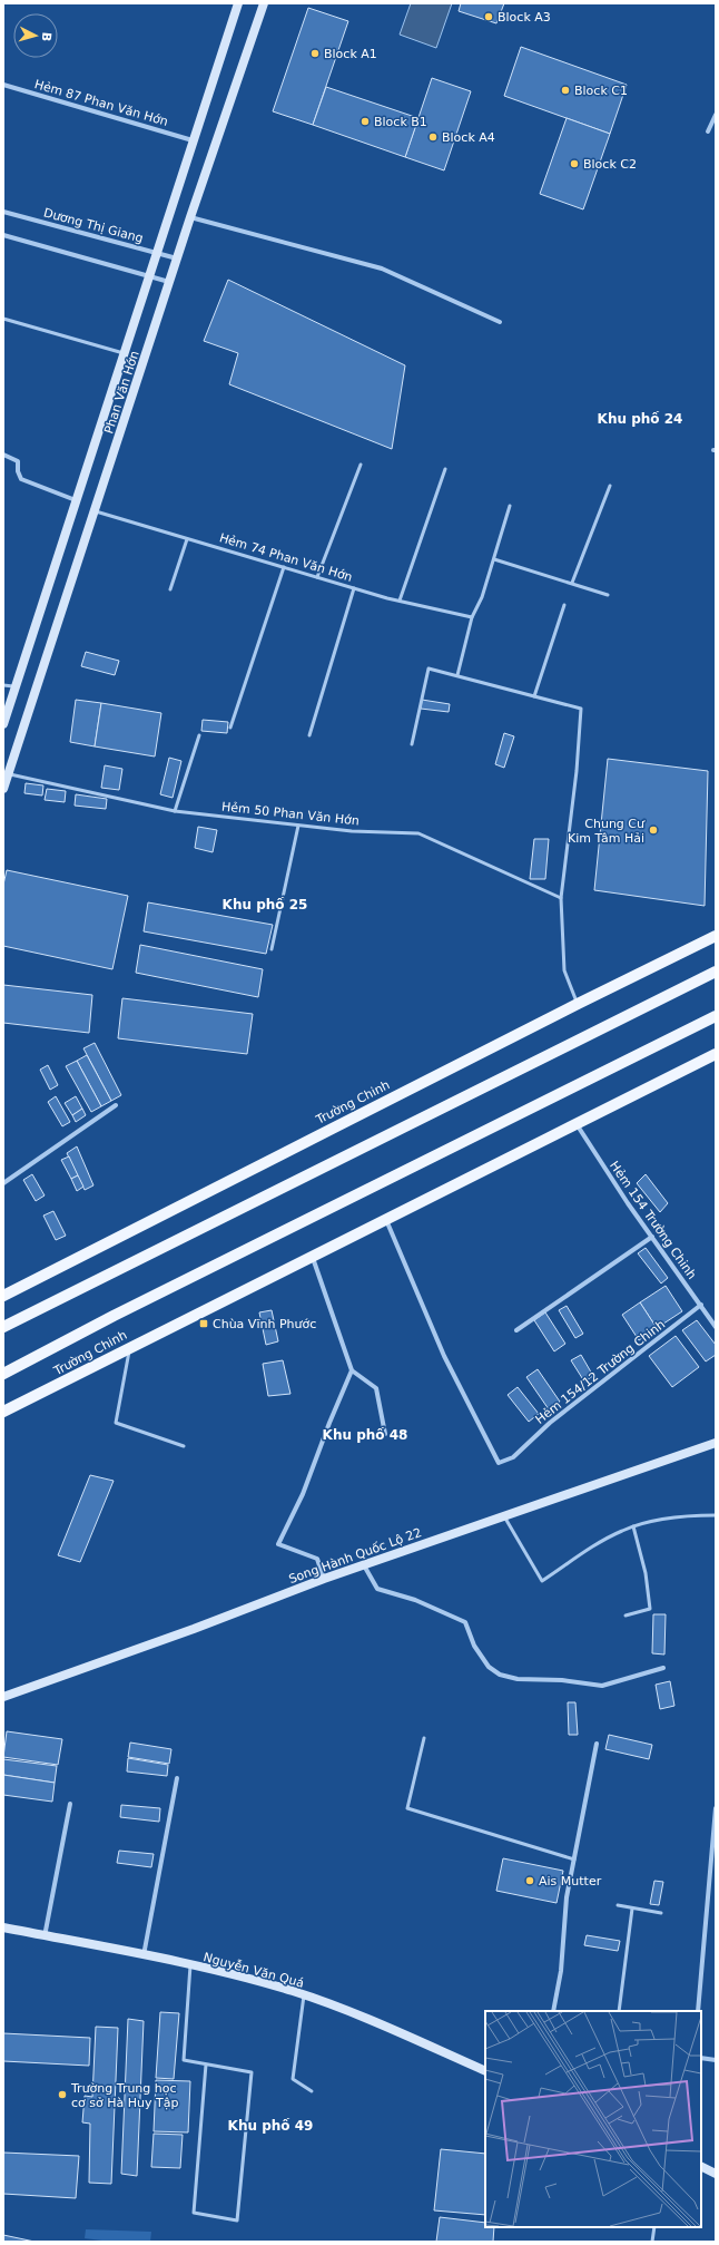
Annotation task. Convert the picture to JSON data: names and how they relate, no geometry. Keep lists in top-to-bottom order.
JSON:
{
  "streets": {
    "main road": [
      "Phan Văn Hớn",
      "Trường Chinh",
      "Song Hành Quốc Lộ 22",
      "Nguyễn Văn Quá"
    ],
    "street": [
      "Hẻm 87 Phan Văn Hớn",
      "Dương Thị Giang",
      "Hẻm 154 Trường Chinh",
      "Hẻm 154/12 Trường Chinh"
    ],
    "lane": ["Hẻm 74 Phan Văn Hớn", "Hẻm 50 Phan Văn Hớn"]
  },
  "crossings": [
    ["Hẻm 87 Phan Văn Hớn", "Phan Văn Hớn"],
    ["Dương Thị Giang", "Phan Văn Hớn"],
    ["Phan Văn Hớn", "Hẻm 74 Phan Văn Hớn"],
    ["Phan Văn Hớn", "Hẻm 50 Phan Văn Hớn"],
    ["Trường Chinh", "Hẻm 154 Trường Chinh"],
    ["Trường Chinh", "Hẻm 154/12 Trường Chinh"],
    ["Hẻm 154 Trường Chinh", "Hẻm 154/12 Trường Chinh"]
  ],
  "districts": [
    "Khu phố 24",
    "Khu phố 25",
    "Khu phố 48",
    "Khu phố 49"
  ],
  "places": {
    "other": [
      "Block A3",
      "Block A1",
      "Block C1",
      "Block B1",
      "Block A4",
      "Block C2",
      "Chung Cư Kim Tâm Hải",
      "Ais Mutter",
      "Trường Trung học cơ sở Hà Huy Tập"
    ],
    "transit": ["Chùa Vĩnh Phước"]
  },
  "north": "right"
}
